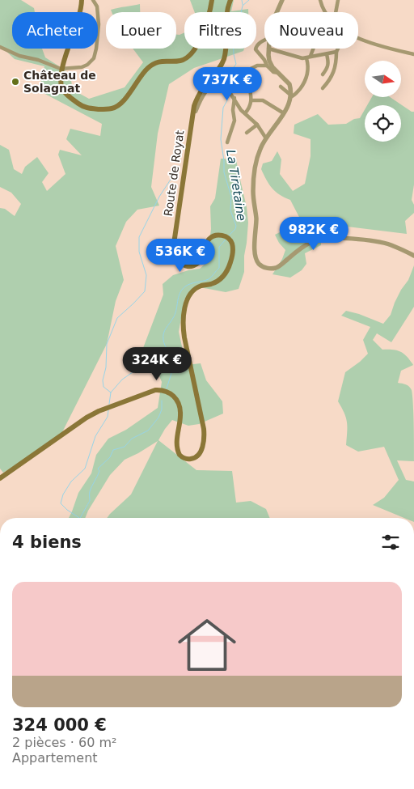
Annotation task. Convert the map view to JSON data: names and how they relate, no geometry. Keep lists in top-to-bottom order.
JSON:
{
  "streets": {
    "main road": ["Route de Royat"]
  },
  "water": ["La Tiretaine"],
  "places": ["Château de Solagnat"],
  "north": "right",
  "page": {
    "chip": [
      "Acheter",
      "Louer",
      "Filtres",
      "Nouveau"
    ],
    "price": [
      "737K €",
      "982K €",
      "536K €",
      "324K €"
    ],
    "heading": "4 biens",
    "list": [
      {
        "name": "324 000 €",
        "note": "2 pièces · 60 m² · Appartement"
      }
    ]
  }
}
